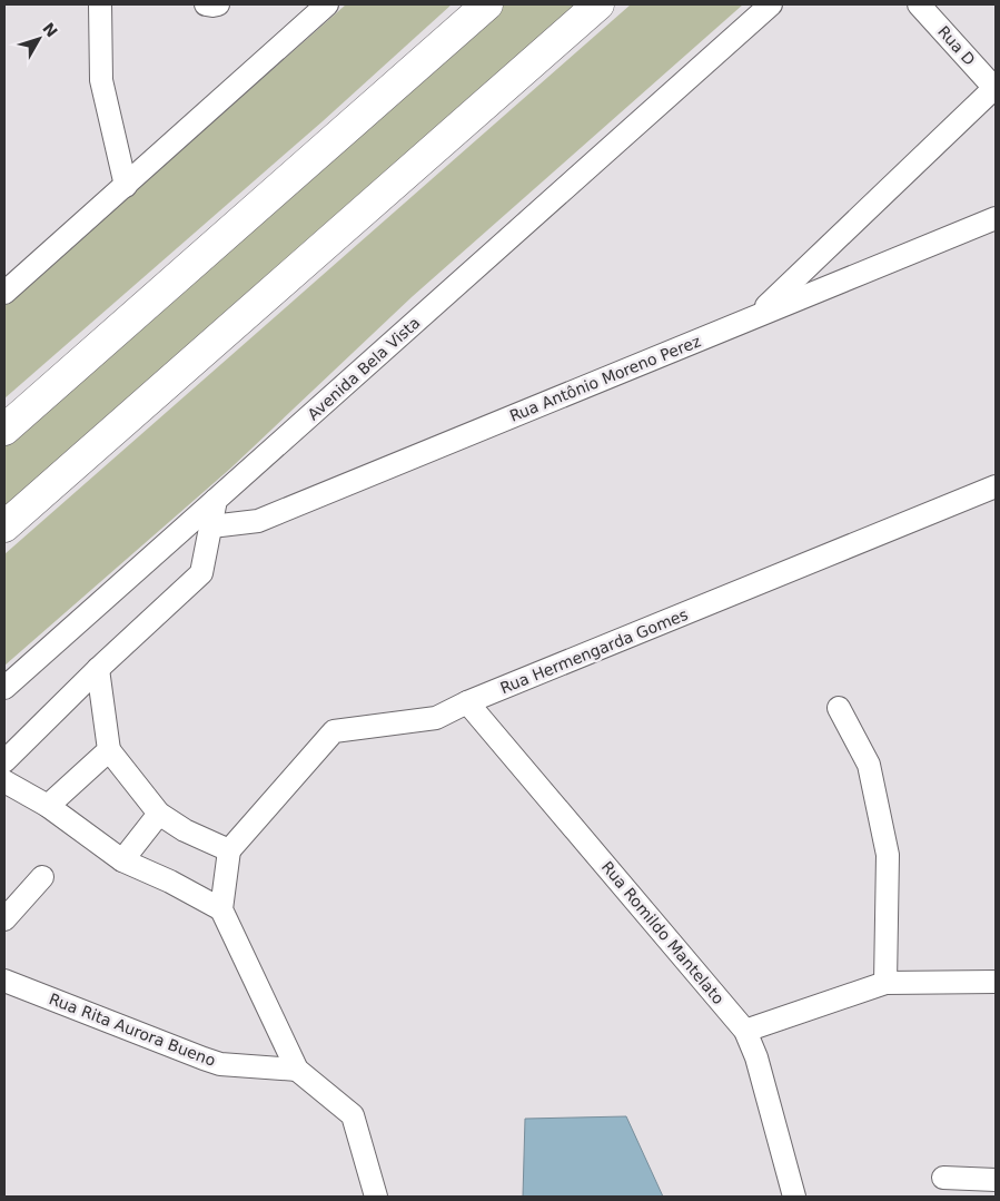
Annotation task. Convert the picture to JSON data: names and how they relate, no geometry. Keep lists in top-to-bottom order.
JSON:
{
  "streets": {
    "street": [
      "Rua D",
      "Avenida Bela Vista",
      "Rua Antônio Moreno Perez",
      "Rua Hermengarda Gomes",
      "Rua Romildo Mantelato",
      "Rua Rita Aurora Bueno"
    ]
  },
  "crossings": [
    ["Rua Hermengarda Gomes", "Rua Romildo Mantelato"]
  ],
  "north": "top right"
}
